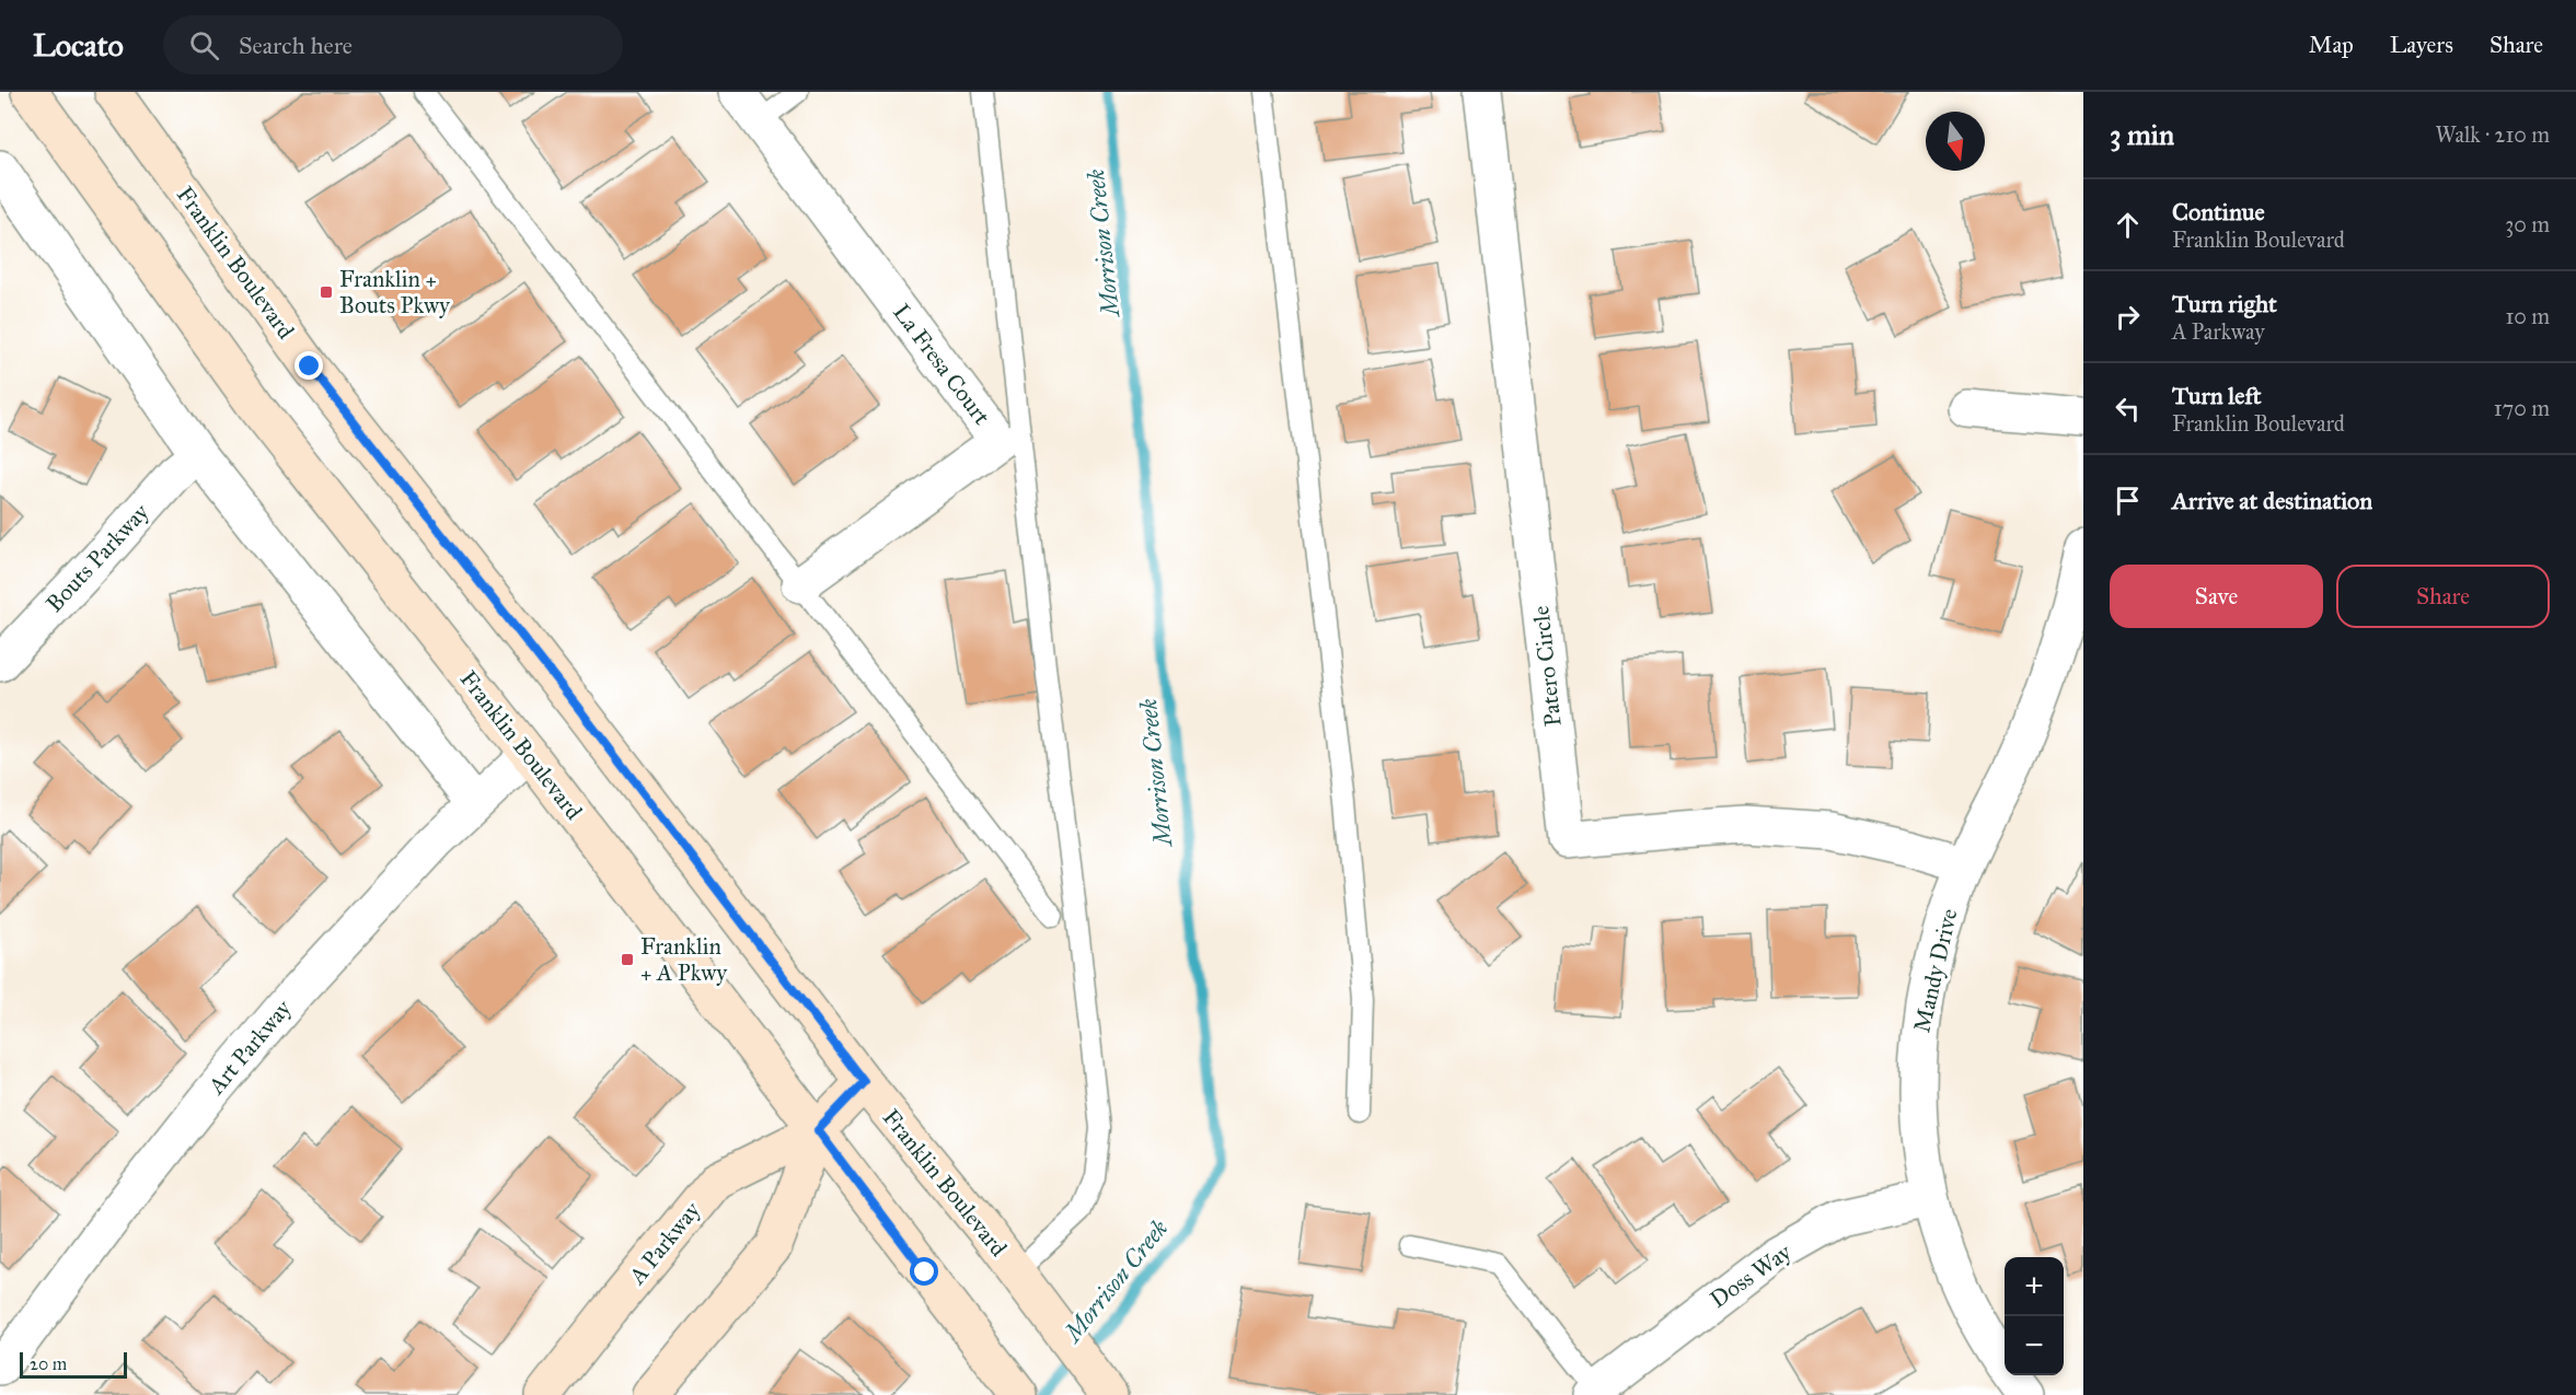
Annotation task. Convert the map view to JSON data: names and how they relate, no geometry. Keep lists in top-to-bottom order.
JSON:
{
  "streets": {
    "main road": ["Franklin Boulevard", "A Parkway"],
    "street": [
      "La Fresa Court",
      "Bouts Parkway",
      "Patero Circle",
      "Mandy Drive",
      "Art Parkway",
      "Doss Way"
    ]
  },
  "crossings": [
    ["Franklin Boulevard", "Art Parkway"],
    ["Franklin Boulevard", "A Parkway"],
    ["Patero Circle", "Mandy Drive"],
    ["Mandy Drive", "Doss Way"]
  ],
  "water": ["Morrison Creek"],
  "places": {
    "transit": ["Franklin + Bouts Pkwy", "Franklin + A Pkwy"]
  },
  "scale_bar": "20 m",
  "north": "bottom",
  "page": {
    "header": "Locato",
    "search": "Search here",
    "nav": ["Map", "Layers", "Share"],
    "heading": ["3 min", "Walk · 210 m"],
    "list": [
      ["Continue", "Franklin Boulevard", "30 m"],
      ["Turn right", "A Parkway", "10 m"],
      ["Turn left", "Franklin Boulevard", "170 m"],
      "Arrive at destination"
    ],
    "buttons": ["Save", "Share"],
    "map_buttons": ["+", "−"],
    "scale": "20 m"
  }
}
